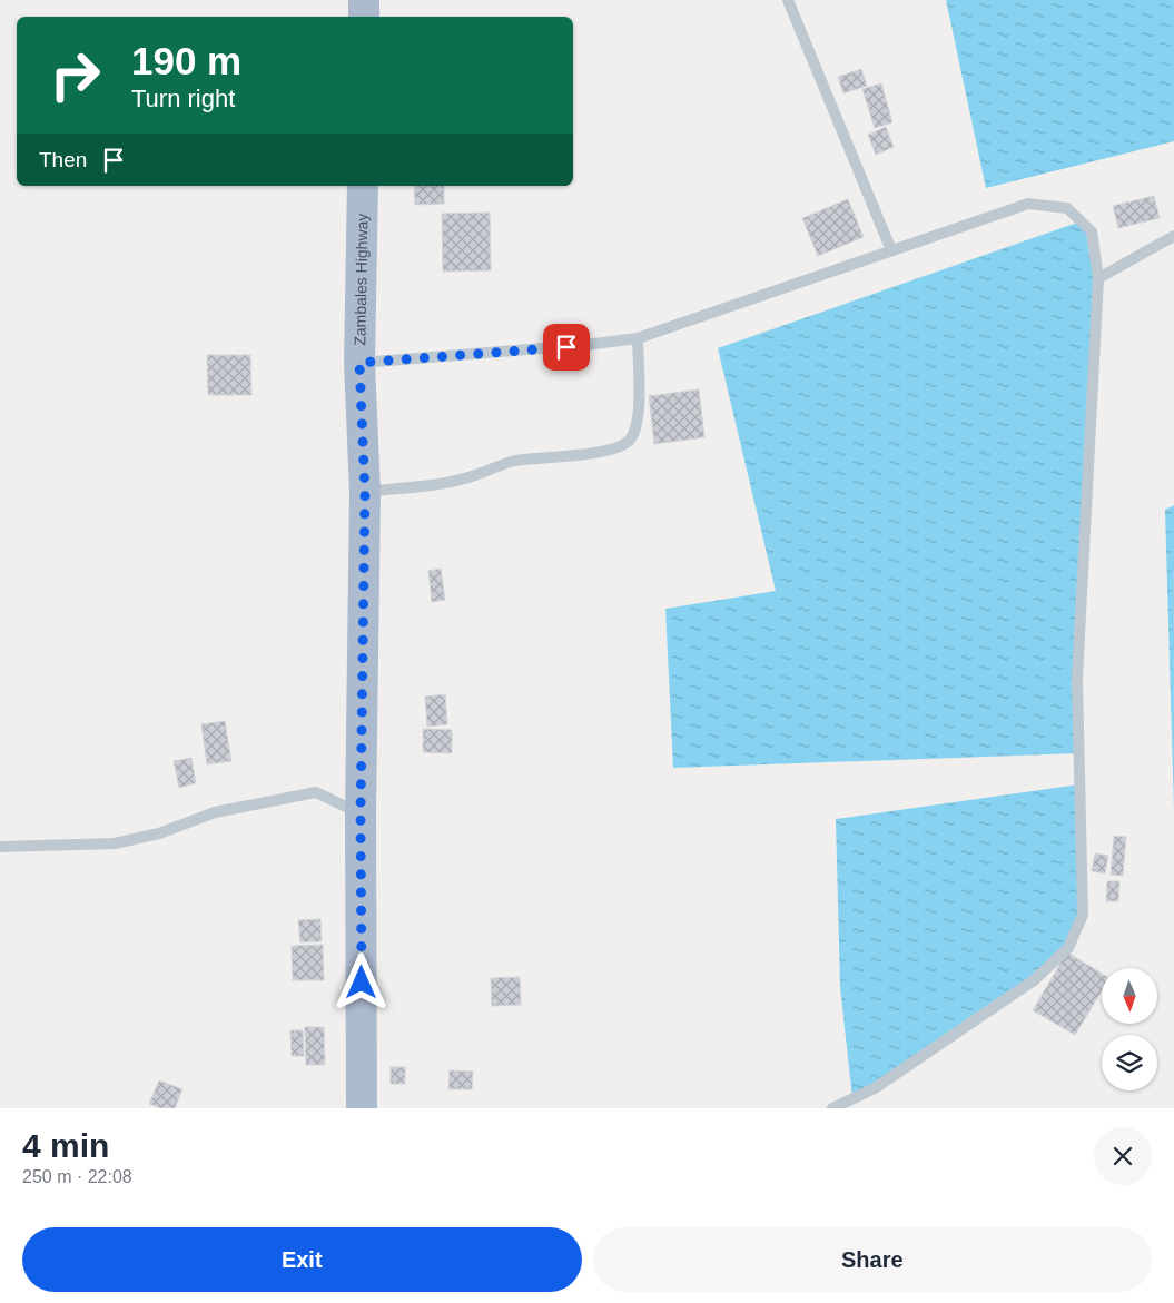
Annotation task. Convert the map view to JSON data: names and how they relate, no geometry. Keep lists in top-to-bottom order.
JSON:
{
  "streets": {
    "main road": ["Zambales Highway"]
  },
  "north": "bottom",
  "page": {
    "turn": ["190 m", "Turn right"],
    "then": "Then",
    "heading": ["4 min", "250 m · 22:08"],
    "buttons": ["Exit", "Share"]
  }
}
